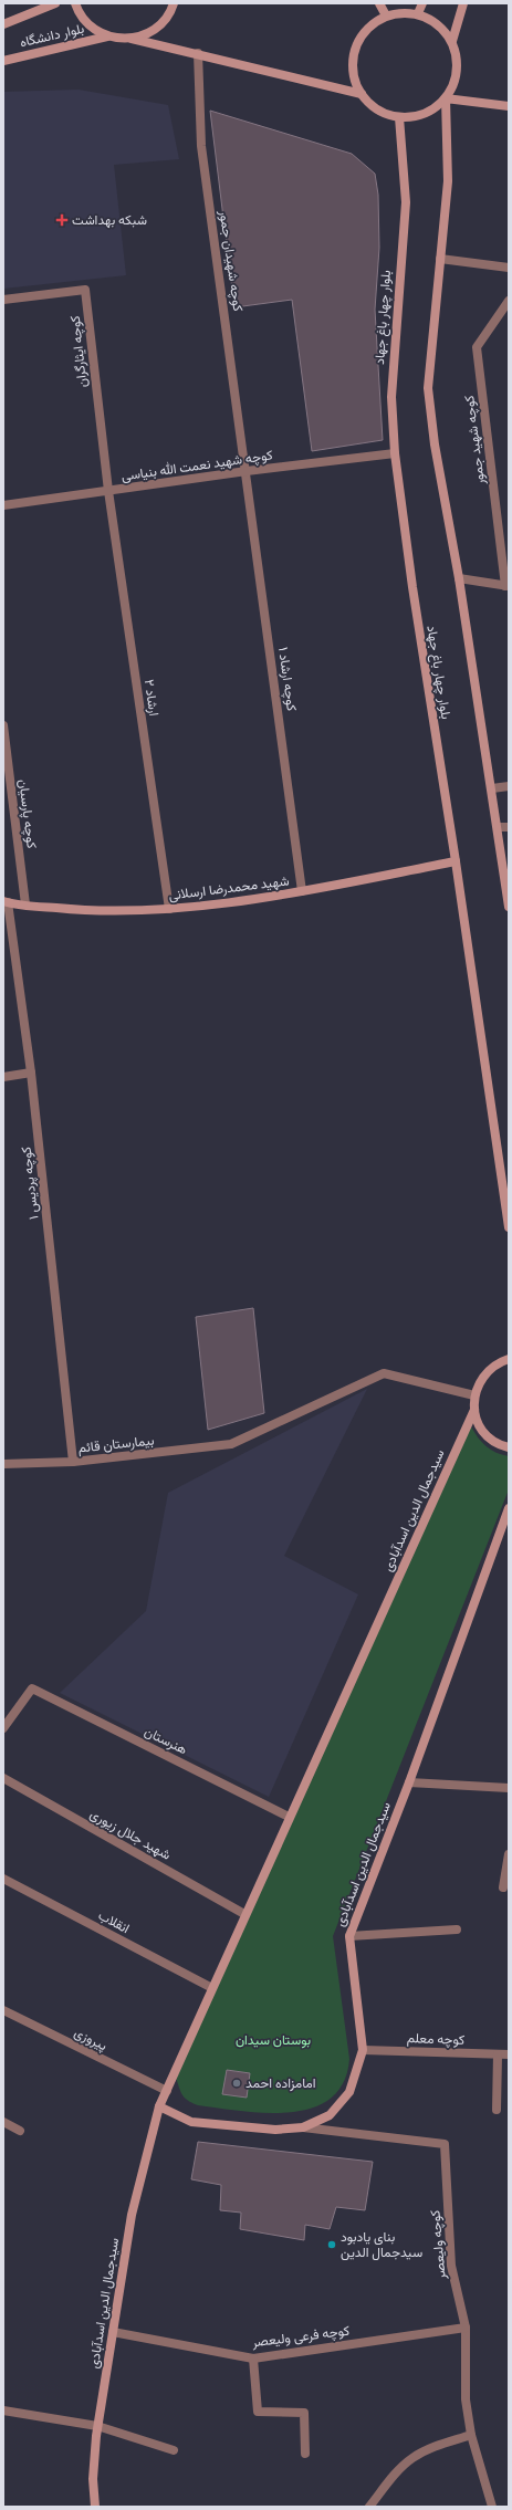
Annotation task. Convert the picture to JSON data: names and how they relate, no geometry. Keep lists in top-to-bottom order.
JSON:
{
  "streets": {
    "main road": [
      "بلوار دانشگاه",
      "بلوار چهار باغ جهاد",
      "شهید محمدرضا ارسلانی",
      "سیدجمال الدین اسدآبادی"
    ],
    "street": [
      "کوچه شهیدان جمور",
      "کوچه ایثارگران",
      "کوچه شهید جمور",
      "کوچه شهید نعمت الله بنیاسی",
      "کوچه ارشاد ۱",
      "ارشاد ۲",
      "کوچه پارسیان",
      "کوچه پردیس ۱",
      "بیمارستان قائم",
      "هنرستان",
      "شهید جلال زیوری",
      "انقلاب",
      "پیروزی",
      "کوچه معلم",
      "کوچه ولیعصر",
      "کوچه فرعی ولیعصر"
    ]
  },
  "crossings": [
    ["کوچه شهیدان جمور", "کوچه شهید نعمت الله بنیاسی"],
    ["کوچه شهیدان جمور", "کوچه ارشاد ۱"],
    ["بلوار چهار باغ جهاد", "کوچه شهید نعمت الله بنیاسی"],
    ["بلوار چهار باغ جهاد", "شهید محمدرضا ارسلانی"],
    ["کوچه ایثارگران", "کوچه شهید نعمت الله بنیاسی"],
    ["کوچه ایثارگران", "ارشاد ۲"],
    ["کوچه شهید نعمت الله بنیاسی", "کوچه ارشاد ۱"],
    ["کوچه شهید نعمت الله بنیاسی", "ارشاد ۲"],
    ["کوچه ارشاد ۱", "شهید محمدرضا ارسلانی"],
    ["ارشاد ۲", "شهید محمدرضا ارسلانی"],
    ["کوچه پارسیان", "شهید محمدرضا ارسلانی"],
    ["شهید محمدرضا ارسلانی", "کوچه پردیس ۱"],
    ["کوچه پردیس ۱", "بیمارستان قائم"],
    ["سیدجمال الدین اسدآبادی", "هنرستان"],
    ["سیدجمال الدین اسدآبادی", "شهید جلال زیوری"],
    ["سیدجمال الدین اسدآبادی", "انقلاب"],
    ["سیدجمال الدین اسدآبادی", "پیروزی"],
    ["سیدجمال الدین اسدآبادی", "کوچه معلم"],
    ["سیدجمال الدین اسدآبادی", "کوچه ولیعصر"],
    ["سیدجمال الدین اسدآبادی", "کوچه فرعی ولیعصر"],
    ["کوچه ولیعصر", "کوچه فرعی ولیعصر"]
  ],
  "parks": ["بوستان سیدان"],
  "places": {
    "health": ["شبکه بهداشت"],
    "other": ["امامزاده احمد", "بنای یادبود سیدجمال الدین"]
  }
}
